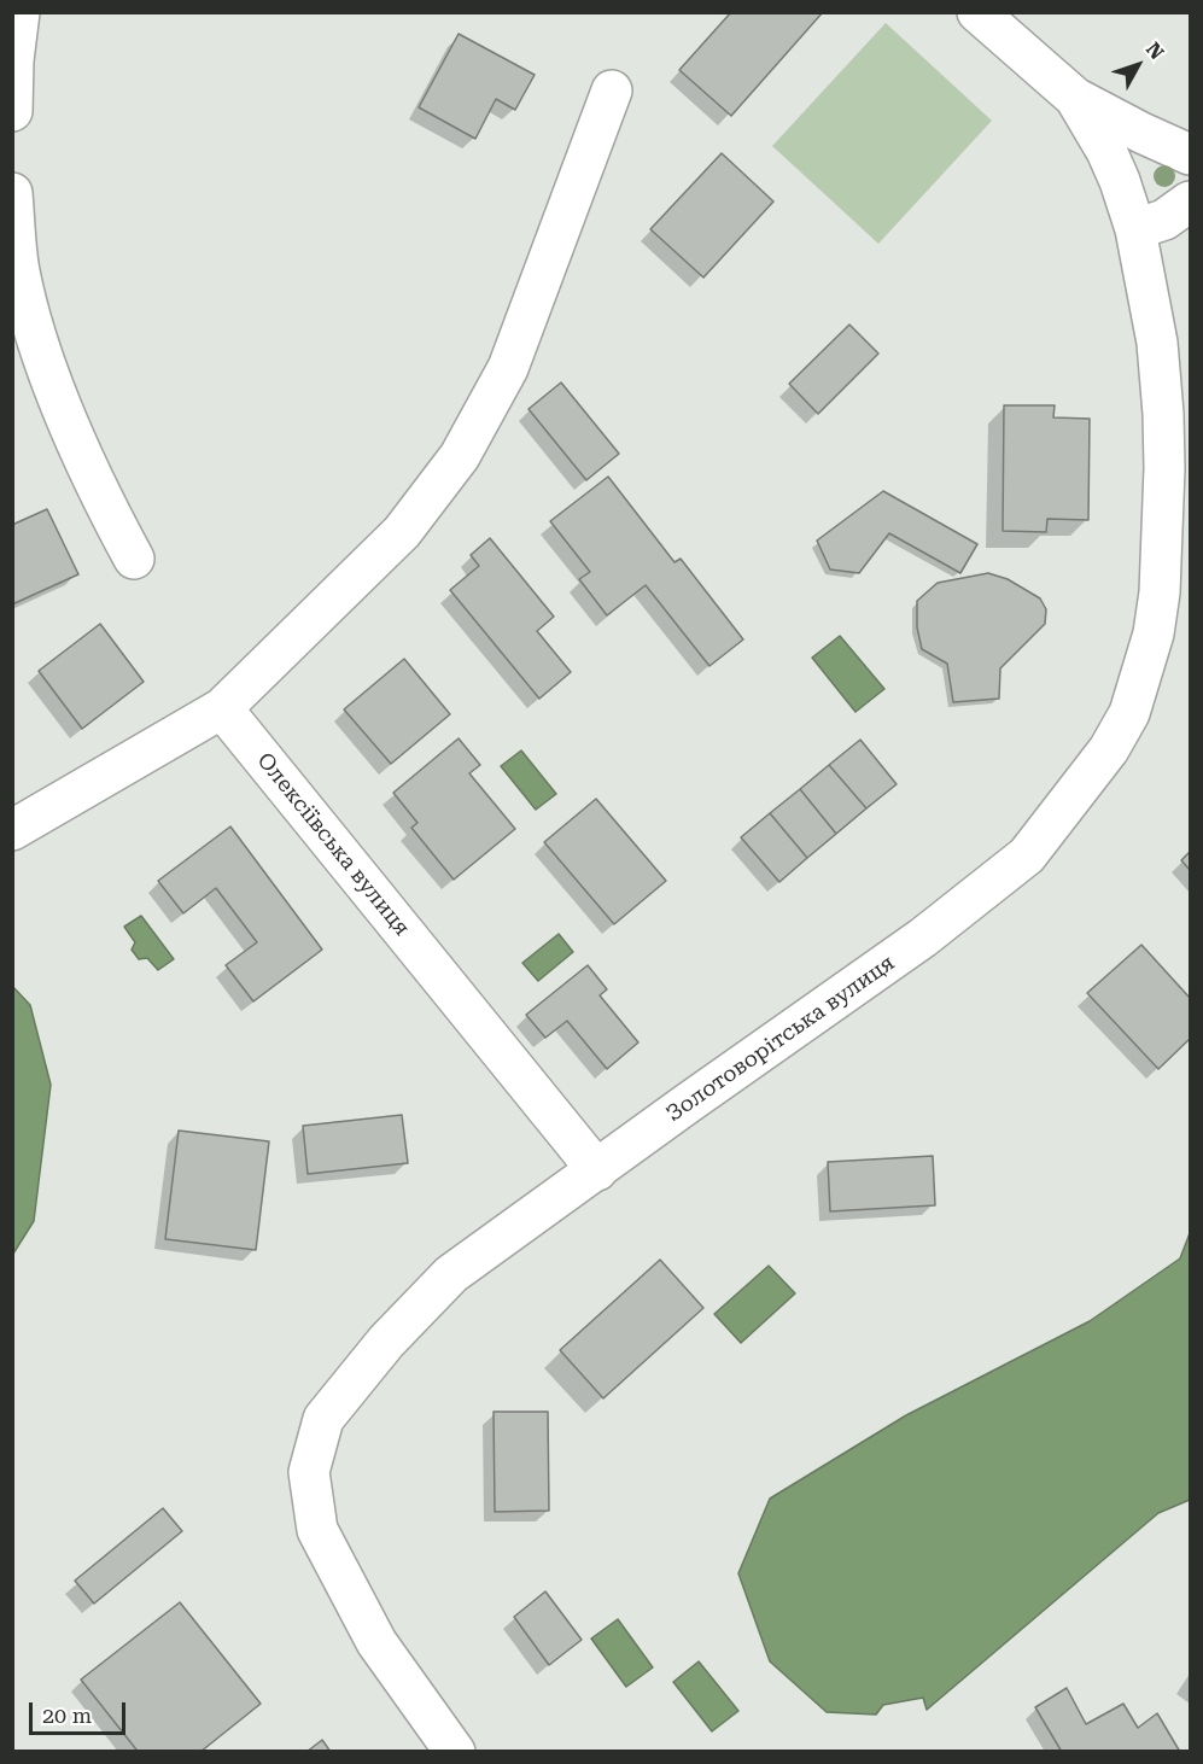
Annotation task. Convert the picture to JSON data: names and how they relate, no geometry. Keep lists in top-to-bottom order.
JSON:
{
  "streets": {
    "street": ["Олексіївська вулиця", "Золотоворітська вулиця"]
  },
  "crossings": [
    ["Олексіївська вулиця", "Золотоворітська вулиця"]
  ],
  "scale_bar": "20 m",
  "north": "top right"
}
